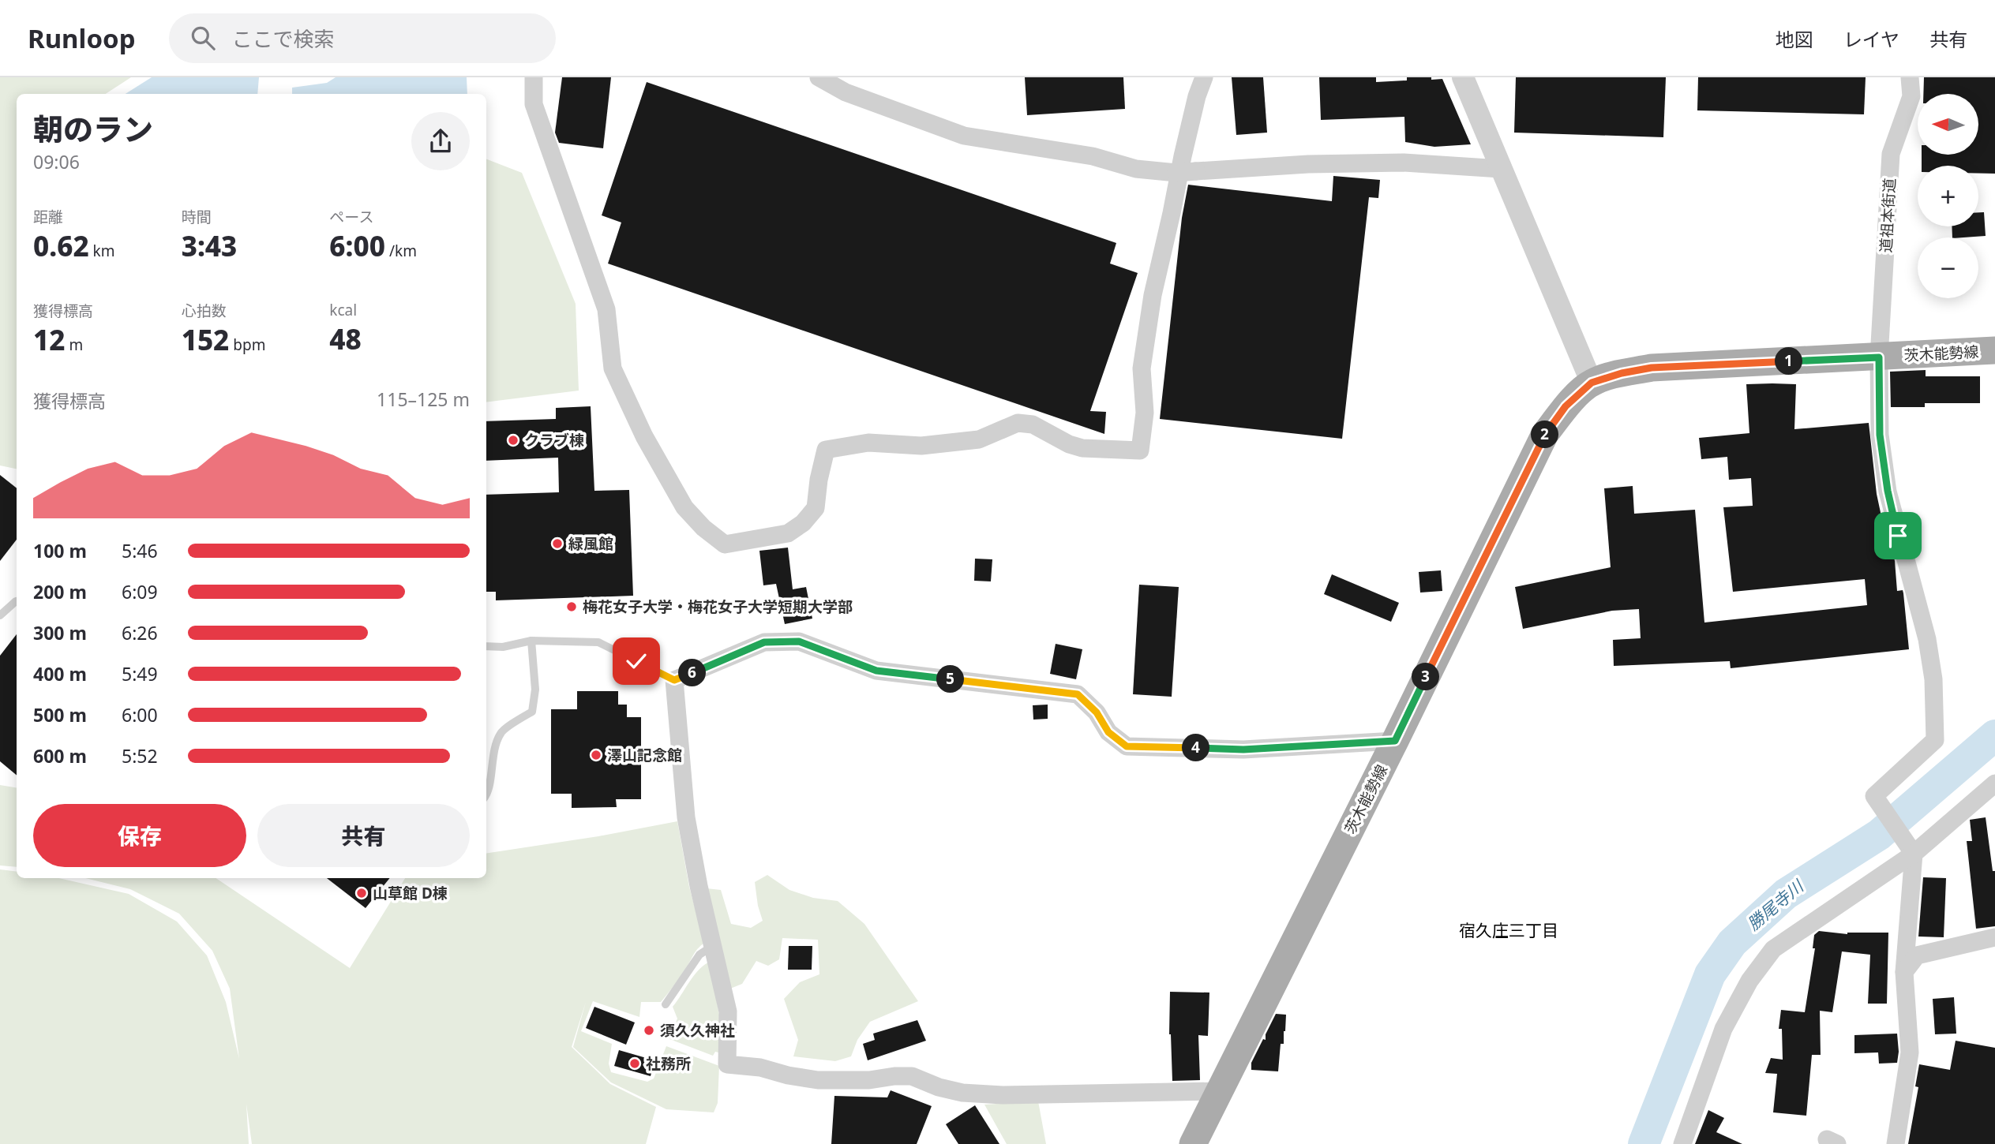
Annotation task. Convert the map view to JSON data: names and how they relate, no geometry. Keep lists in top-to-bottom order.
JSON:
{
  "streets": {
    "main road": ["茨木能勢線"],
    "street": ["道祖本街道"]
  },
  "crossings": [
    ["道祖本街道", "茨木能勢線"]
  ],
  "districts": ["宿久庄三丁目"],
  "water": ["勝尾寺川"],
  "places": [
    "クラブ棟",
    "緑風館",
    "梅花女子大学・梅花女子大学短期大学部",
    "澤山記念館",
    "山草館 D棟",
    "須久久神社",
    "社務所"
  ],
  "north": "left",
  "page": {
    "header": "Runloop",
    "search": "ここで検索",
    "nav": ["地図", "レイヤ", "共有"],
    "map_buttons": ["+", "−"],
    "heading": ["朝のラン", "09:06"],
    "stats": [
      ["距離", "0.62 km"],
      ["時間", "3:43"],
      ["ペース", "6:00 /km"],
      ["獲得標高", "12 m"],
      ["心拍数", "152 bpm"],
      ["kcal", "48"]
    ],
    "pins": [
      "1",
      "2",
      "6",
      "3",
      "5",
      "4"
    ],
    "chart": ["獲得標高", "115–125 m"],
    "list": [
      {
        "name": "100 m",
        "note": "5:46"
      },
      {
        "name": "200 m",
        "note": "6:09"
      },
      {
        "name": "300 m",
        "note": "6:26"
      },
      {
        "name": "400 m",
        "note": "5:49"
      },
      {
        "name": "500 m",
        "note": "6:00"
      },
      {
        "name": "600 m",
        "note": "5:52"
      }
    ],
    "buttons": ["保存", "共有"]
  }
}
